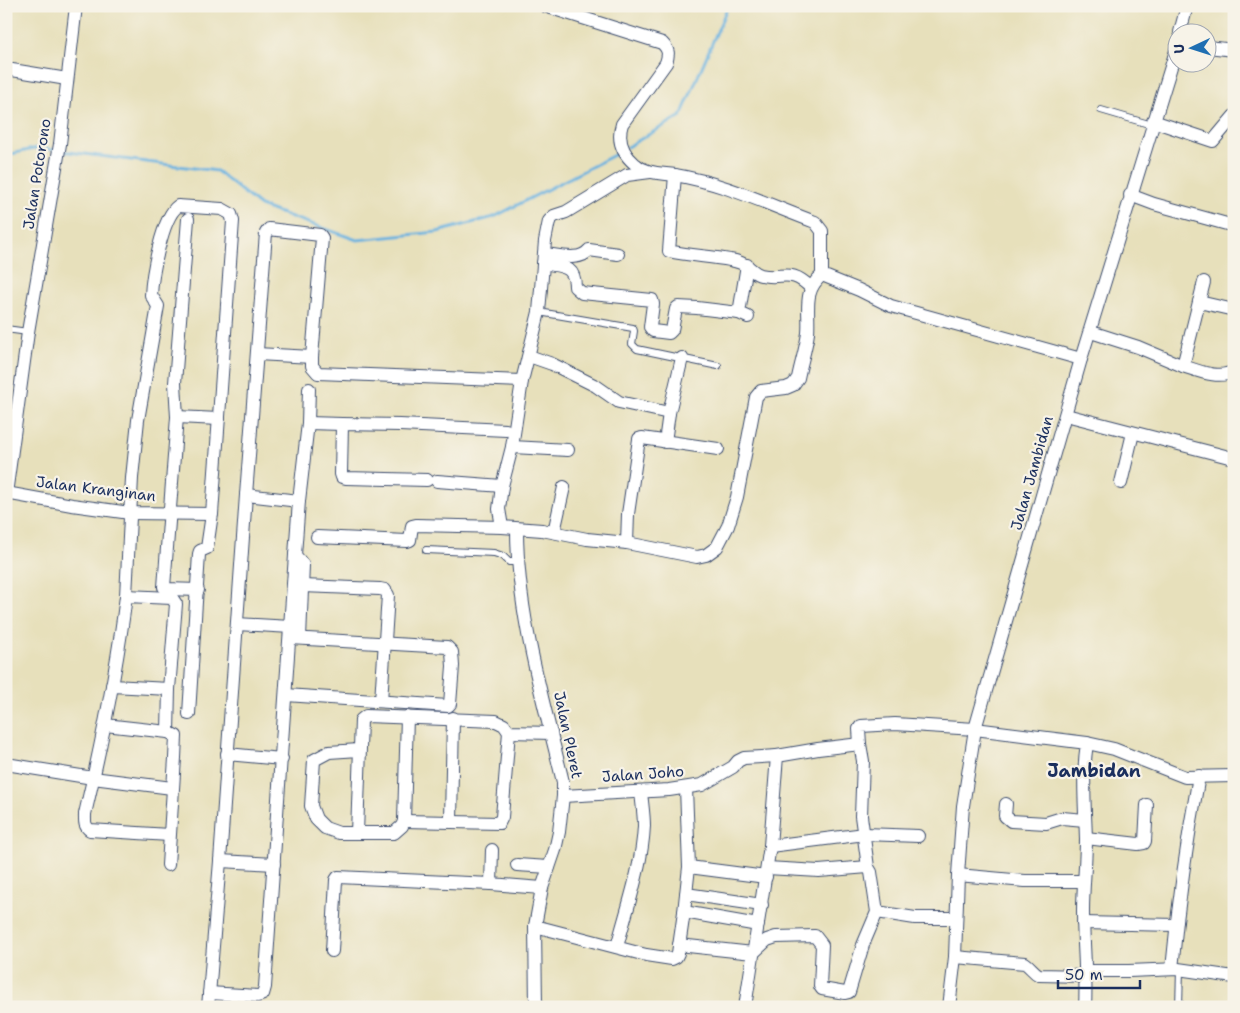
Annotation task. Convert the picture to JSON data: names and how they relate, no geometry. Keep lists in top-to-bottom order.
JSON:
{
  "streets": {
    "street": [
      "Jalan Potorono",
      "Jalan Jambidan",
      "Jalan Kranginan",
      "Jalan Pleret",
      "Jalan Joho"
    ]
  },
  "crossings": [
    ["Jalan Potorono", "Jalan Kranginan"],
    ["Jalan Pleret", "Jalan Joho"]
  ],
  "districts": ["Jambidan"],
  "scale_bar": "50 m",
  "north": "left"
}
